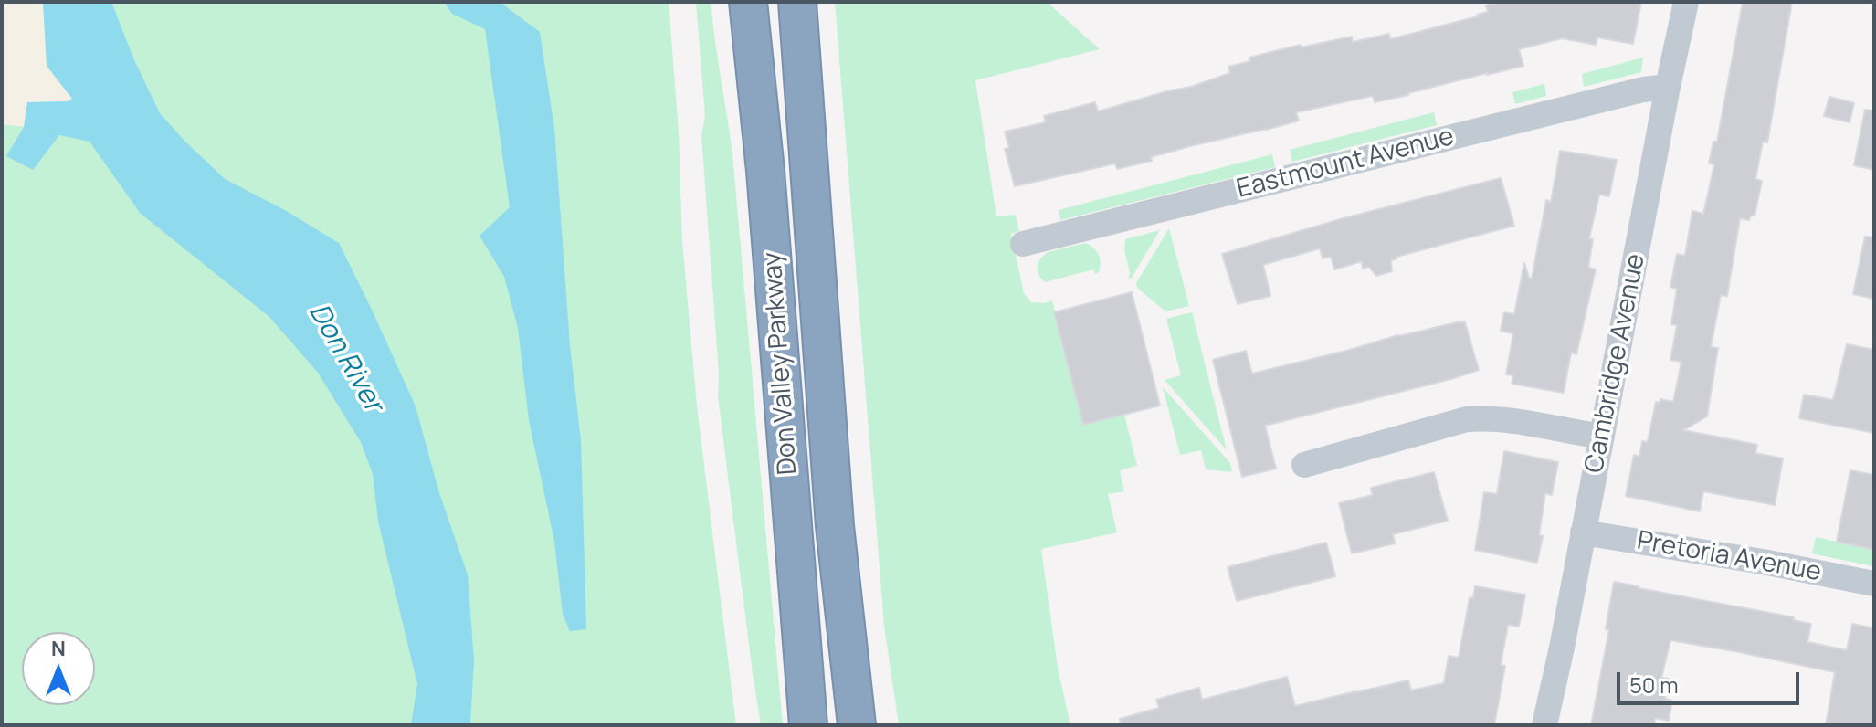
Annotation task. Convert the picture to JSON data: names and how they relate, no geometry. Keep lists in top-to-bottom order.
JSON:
{
  "streets": {
    "highway": ["Don Valley Parkway"],
    "street": ["Eastmount Avenue", "Cambridge Avenue", "Pretoria Avenue"]
  },
  "crossings": [
    ["Eastmount Avenue", "Cambridge Avenue"],
    ["Cambridge Avenue", "Pretoria Avenue"]
  ],
  "water": ["Don River"],
  "scale_bar": "50 m",
  "north": "top"
}
